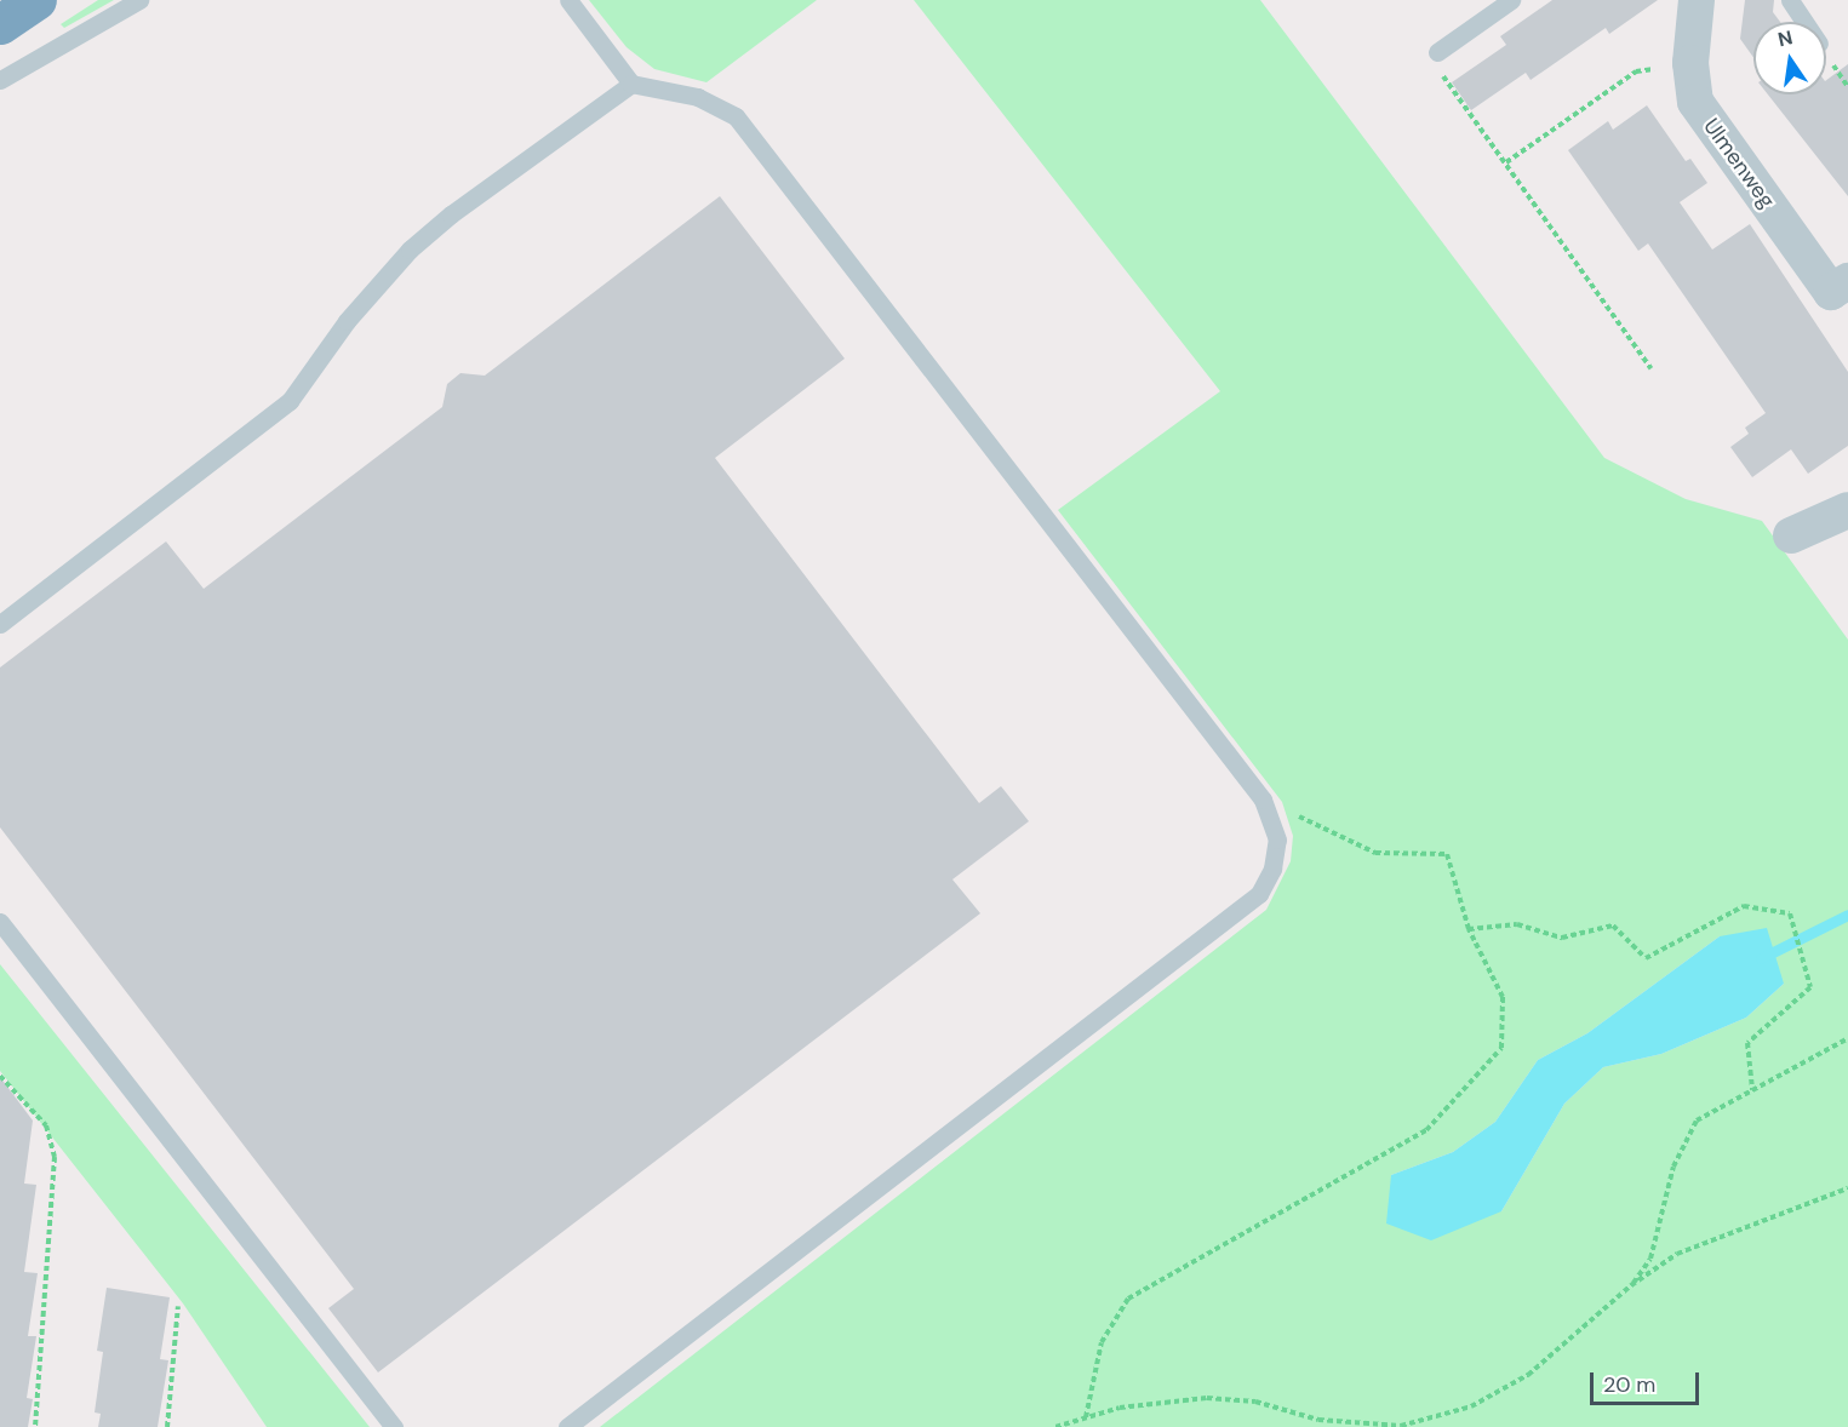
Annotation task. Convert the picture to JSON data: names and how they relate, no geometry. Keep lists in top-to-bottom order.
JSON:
{
  "streets": {
    "street": ["Ulmenweg"]
  },
  "scale_bar": "20 m",
  "north": "top"
}
